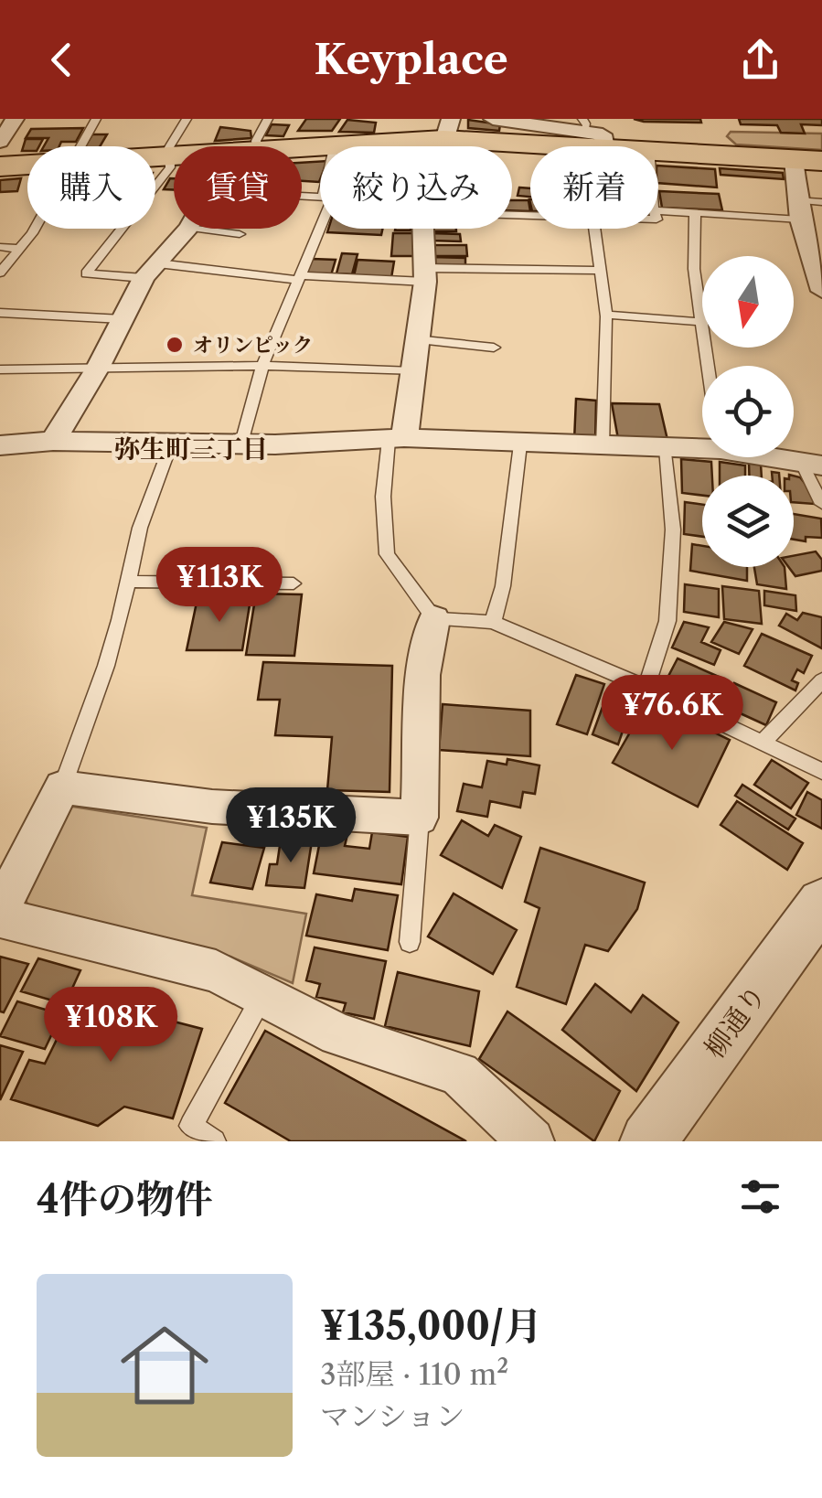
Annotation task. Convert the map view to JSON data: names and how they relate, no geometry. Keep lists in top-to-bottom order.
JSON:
{
  "streets": {
    "street": ["柳通り"]
  },
  "districts": ["弥生町三丁目"],
  "places": ["オリンピック"],
  "north": "bottom",
  "page": {
    "header": "Keyplace",
    "chip": [
      "購入",
      "賃貸",
      "絞り込み",
      "新着"
    ],
    "price": [
      "¥113K",
      "¥76.6K",
      "¥135K",
      "¥108K"
    ],
    "heading": "4件の物件",
    "list": [
      {
        "name": "¥135,000/月",
        "note": "3部屋 · 110 m² · マンション"
      }
    ]
  }
}
